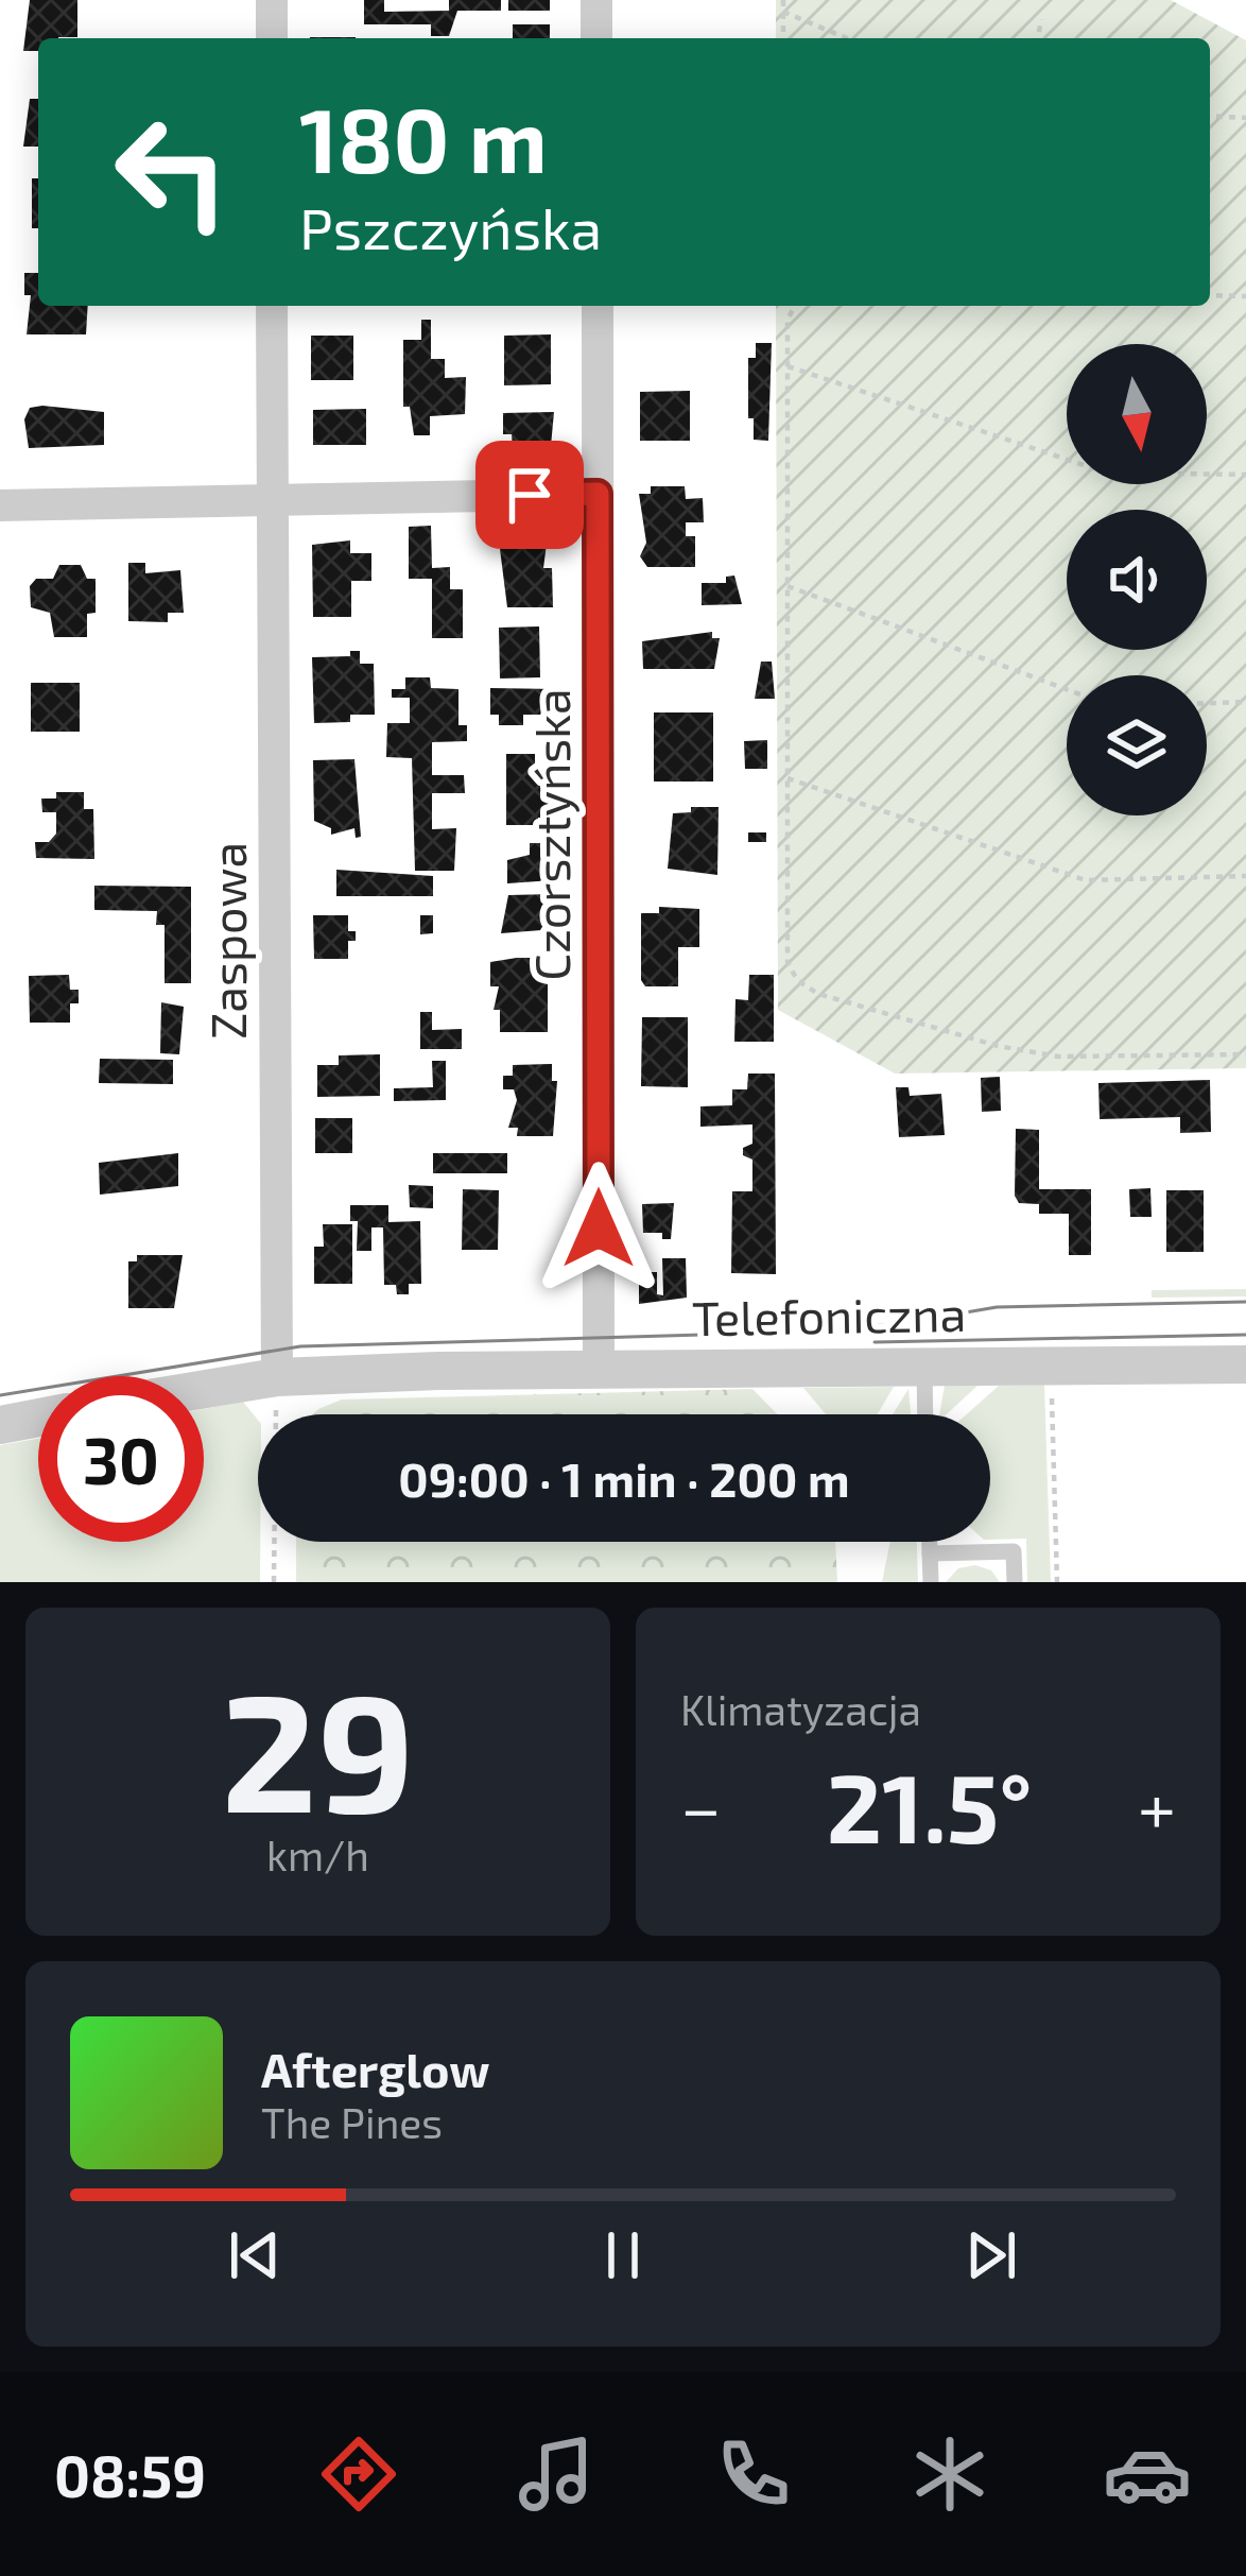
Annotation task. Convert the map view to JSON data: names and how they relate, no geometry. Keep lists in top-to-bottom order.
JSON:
{
  "streets": {
    "street": ["Czorsztyńska", "Zaspowa", "Telefoniczna"]
  },
  "crossings": [
    ["Czorsztyńska", "Telefoniczna"],
    ["Zaspowa", "Telefoniczna"]
  ],
  "north": "bottom",
  "page": {
    "turn": ["180 m", "Pszczyńska"],
    "limit": "30",
    "trip": "09:00 · 1 min · 200 m",
    "tile": [
      ["29", "km/h"],
      "Klimatyzacja"
    ],
    "heat": ["−", "21.5°", "+"],
    "song": ["Afterglow", "The Pines"],
    "tabs": "08:59"
  }
}
